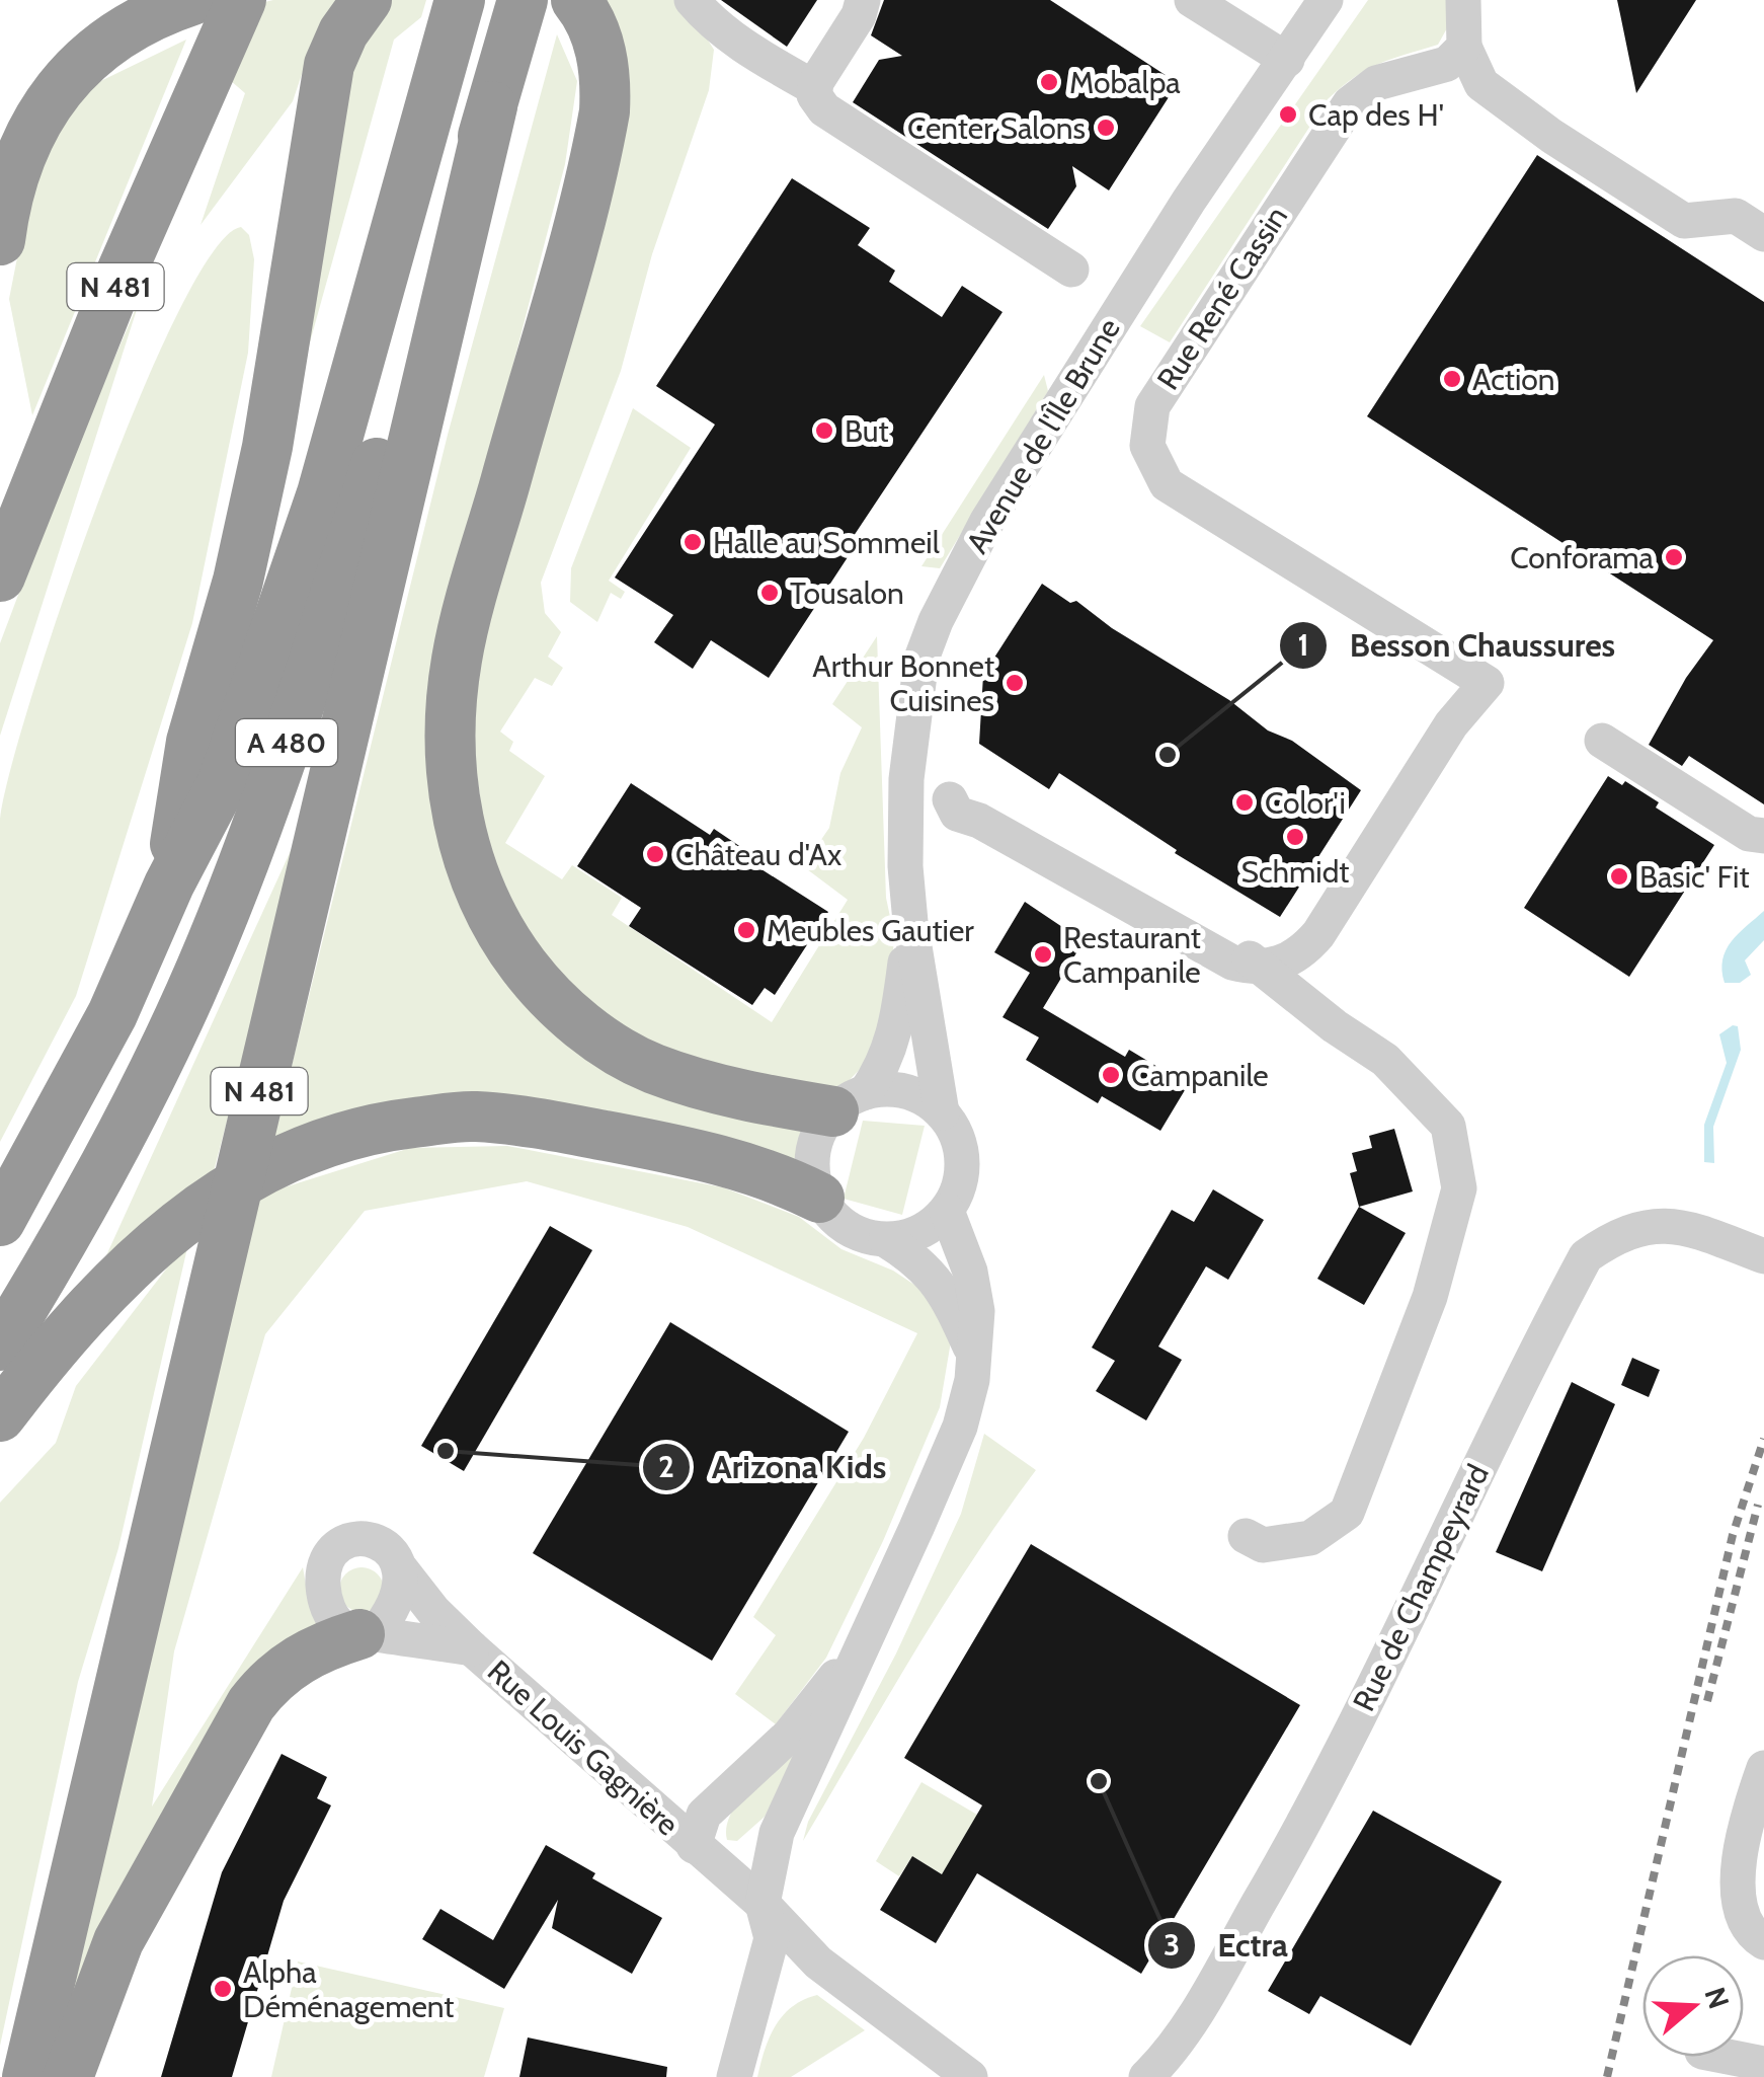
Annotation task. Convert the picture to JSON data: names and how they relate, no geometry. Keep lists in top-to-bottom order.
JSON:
{
  "streets": {
    "highway": ["N 481", "A 480"],
    "street": [
      "Rue René Cassin",
      "Avenue de l'Île Brune",
      "Rue de Champeyrard",
      "Rue Louis Gagnière"
    ]
  },
  "crossings": [
    ["N 481", "A 480"],
    ["Avenue de l'Île Brune", "Rue Louis Gagnière"]
  ],
  "places": [
    "Mobalpa",
    "Cap des H'",
    "Center Salons",
    "Action",
    "But",
    "Halle au Sommeil",
    "Conforama",
    "Tousalon",
    "Arthur Bonnet Cuisines",
    "Besson Chaussures",
    "Color'i",
    "Schmidt",
    "Château d'Ax",
    "Basic' Fit",
    "Meubles Gautier",
    "Restaurant Campanile",
    "Campanile",
    "Arizona Kids",
    "Ectra",
    "Alpha Déménagement"
  ],
  "north": "right"
}
